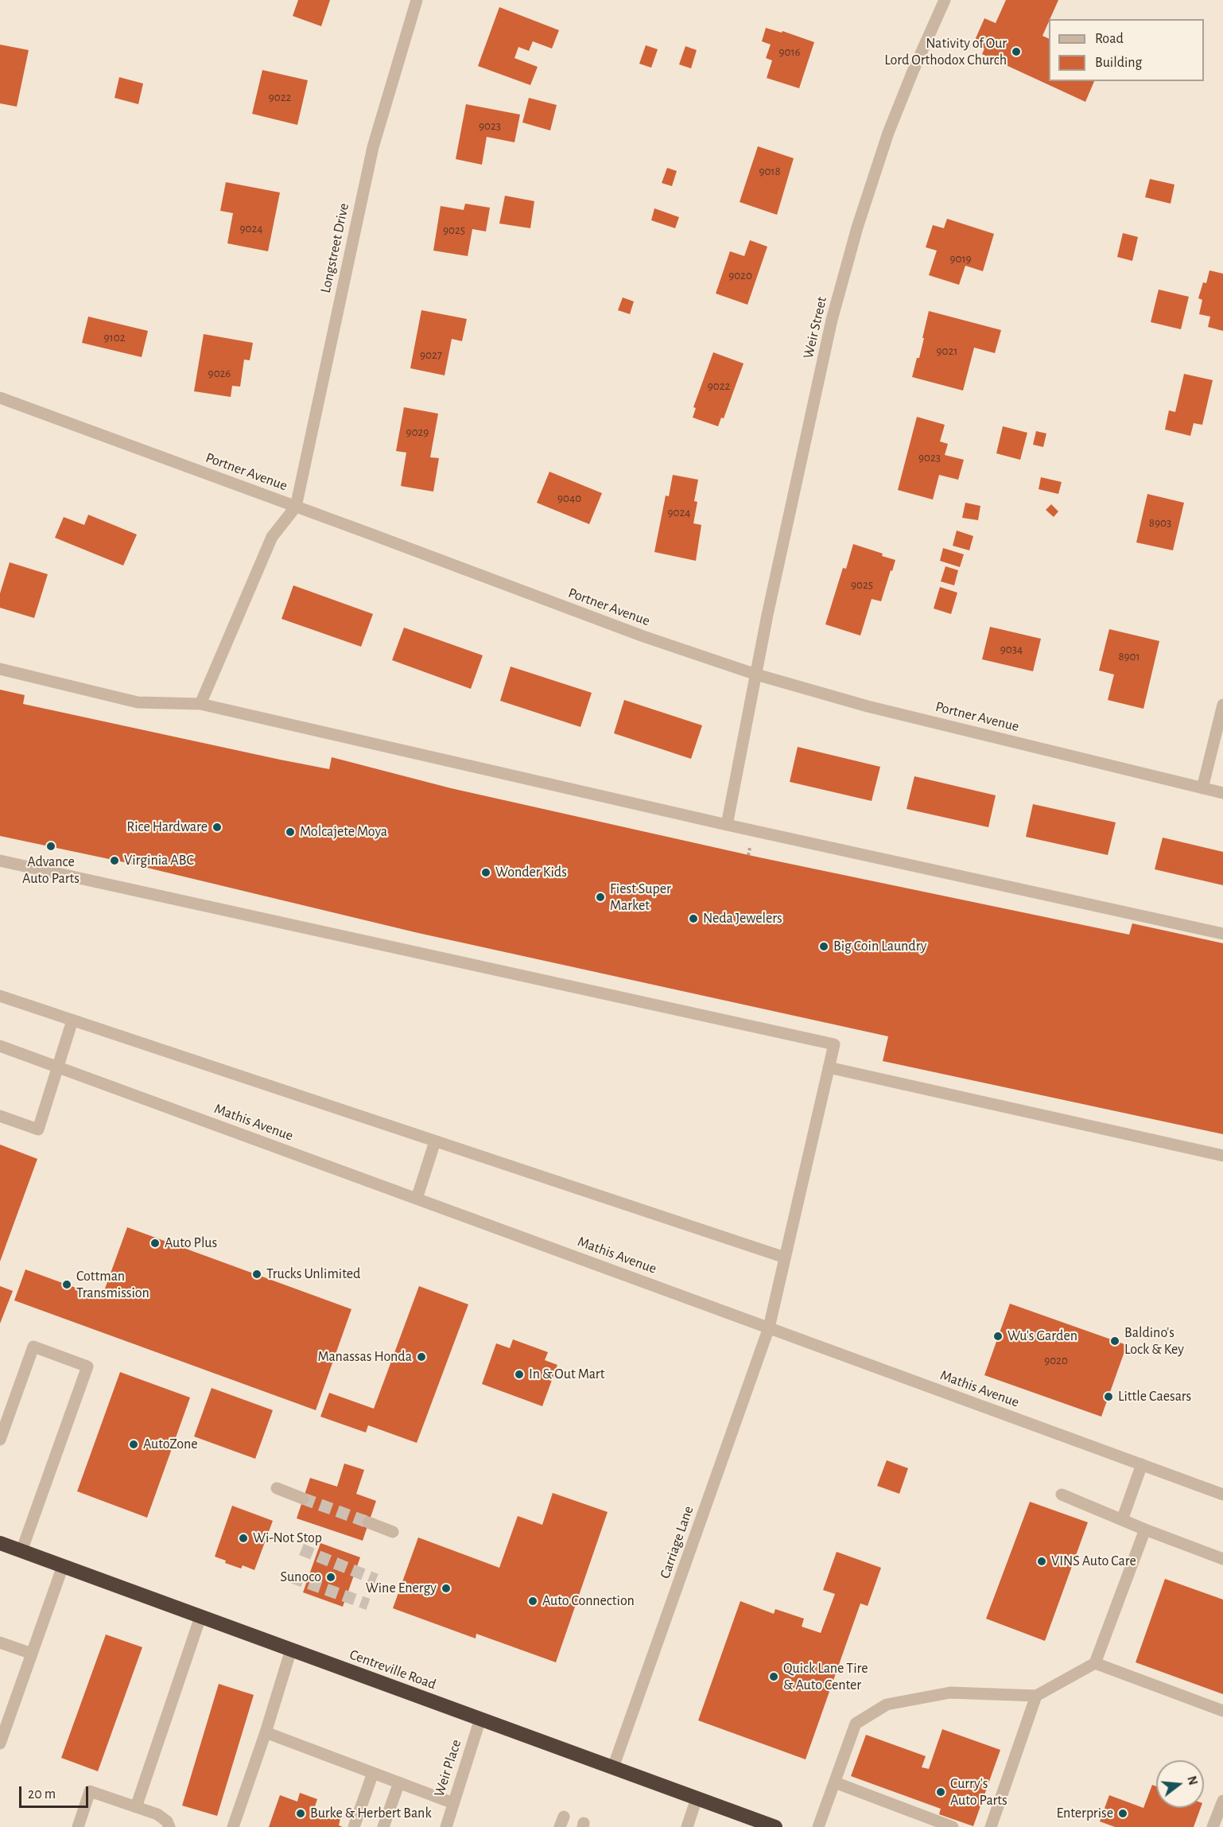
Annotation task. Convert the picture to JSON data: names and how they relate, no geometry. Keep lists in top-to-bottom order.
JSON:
{
  "streets": {
    "highway": ["Centreville Road"],
    "street": [
      "Longstreet Drive",
      "Weir Street",
      "Portner Avenue",
      "Mathis Avenue",
      "Carriage Lane",
      "Weir Place"
    ]
  },
  "crossings": [
    ["Longstreet Drive", "Portner Avenue"],
    ["Weir Street", "Portner Avenue"],
    ["Mathis Avenue", "Carriage Lane"],
    ["Carriage Lane", "Centreville Road"],
    ["Centreville Road", "Weir Place"]
  ],
  "places": [
    "Nativity of Our Lord Orthodox Church",
    "Rice Hardware",
    "Molcajete Moya",
    "Advance Auto Parts",
    "Virginia ABC",
    "Wonder Kids",
    "Fiest Super Market",
    "Neda Jewelers",
    "Big Coin Laundry",
    "Auto Plus",
    "Trucks Unlimited",
    "Cottman Transmission",
    "Wu's Garden",
    "Baldino's Lock & Key",
    "Manassas Honda",
    "In & Out Mart",
    "Little Caesars",
    "AutoZone",
    "Wi-Not Stop",
    "VINS Auto Care",
    "Sunoco",
    "Wine Energy",
    "Auto Connection",
    "Quick Lane Tire & Auto Center",
    "Curry's Auto Parts",
    "Burke & Herbert Bank",
    "Enterprise"
  ],
  "house_numbers": [
    "9016",
    "9022",
    "9023",
    "9018",
    "9024",
    "9025",
    "9019",
    "9020",
    "9102",
    "9021",
    "9027",
    "9026",
    "9022",
    "9029",
    "9023",
    "9040",
    "9024",
    "8903",
    "9025",
    "9034",
    "8901",
    "9020"
  ],
  "legend": ["Road", "Building"],
  "scale_bar": "20 m",
  "north": "right"
}
